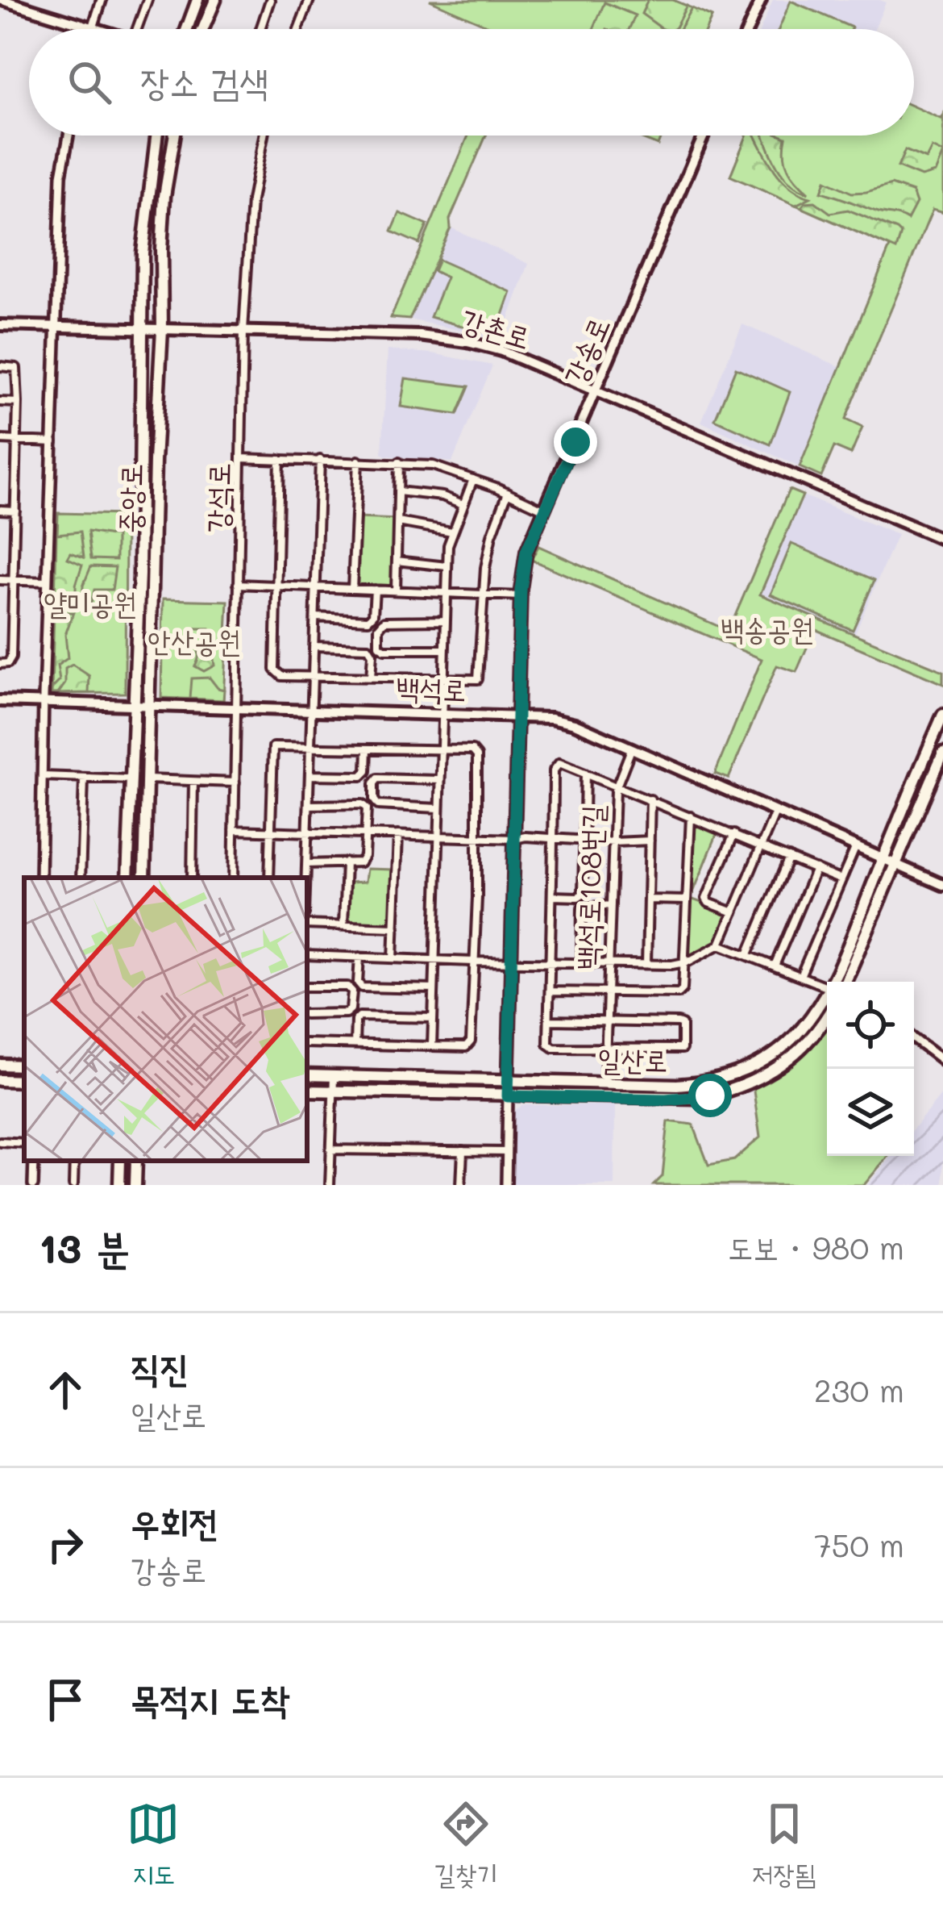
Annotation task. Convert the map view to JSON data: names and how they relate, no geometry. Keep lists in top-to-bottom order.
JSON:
{
  "streets": {
    "main road": [
      "강촌로",
      "강송로",
      "중앙로",
      "백석로",
      "일산로"
    ],
    "street": ["강석로", "백석로108번길"]
  },
  "crossings": [
    ["강촌로", "강송로"],
    ["강촌로", "강석로"],
    ["강촌로", "중앙로"],
    ["강송로", "백석로"],
    ["강송로", "일산로"],
    ["강석로", "백석로"],
    ["중앙로", "백석로"],
    ["백석로", "백석로108번길"],
    ["백석로", "일산로"],
    ["백석로108번길", "일산로"]
  ],
  "parks": ["얄미공원", "백송공원", "안산공원"],
  "page": {
    "search": "장소 검색",
    "heading": ["13 분", "도보 · 980 m"],
    "list": [
      ["직진", "일산로", "230 m"],
      ["우회전", "강송로", "750 m"],
      "목적지 도착"
    ],
    "nav": ["지도", "길찾기", "저장됨"]
  }
}
